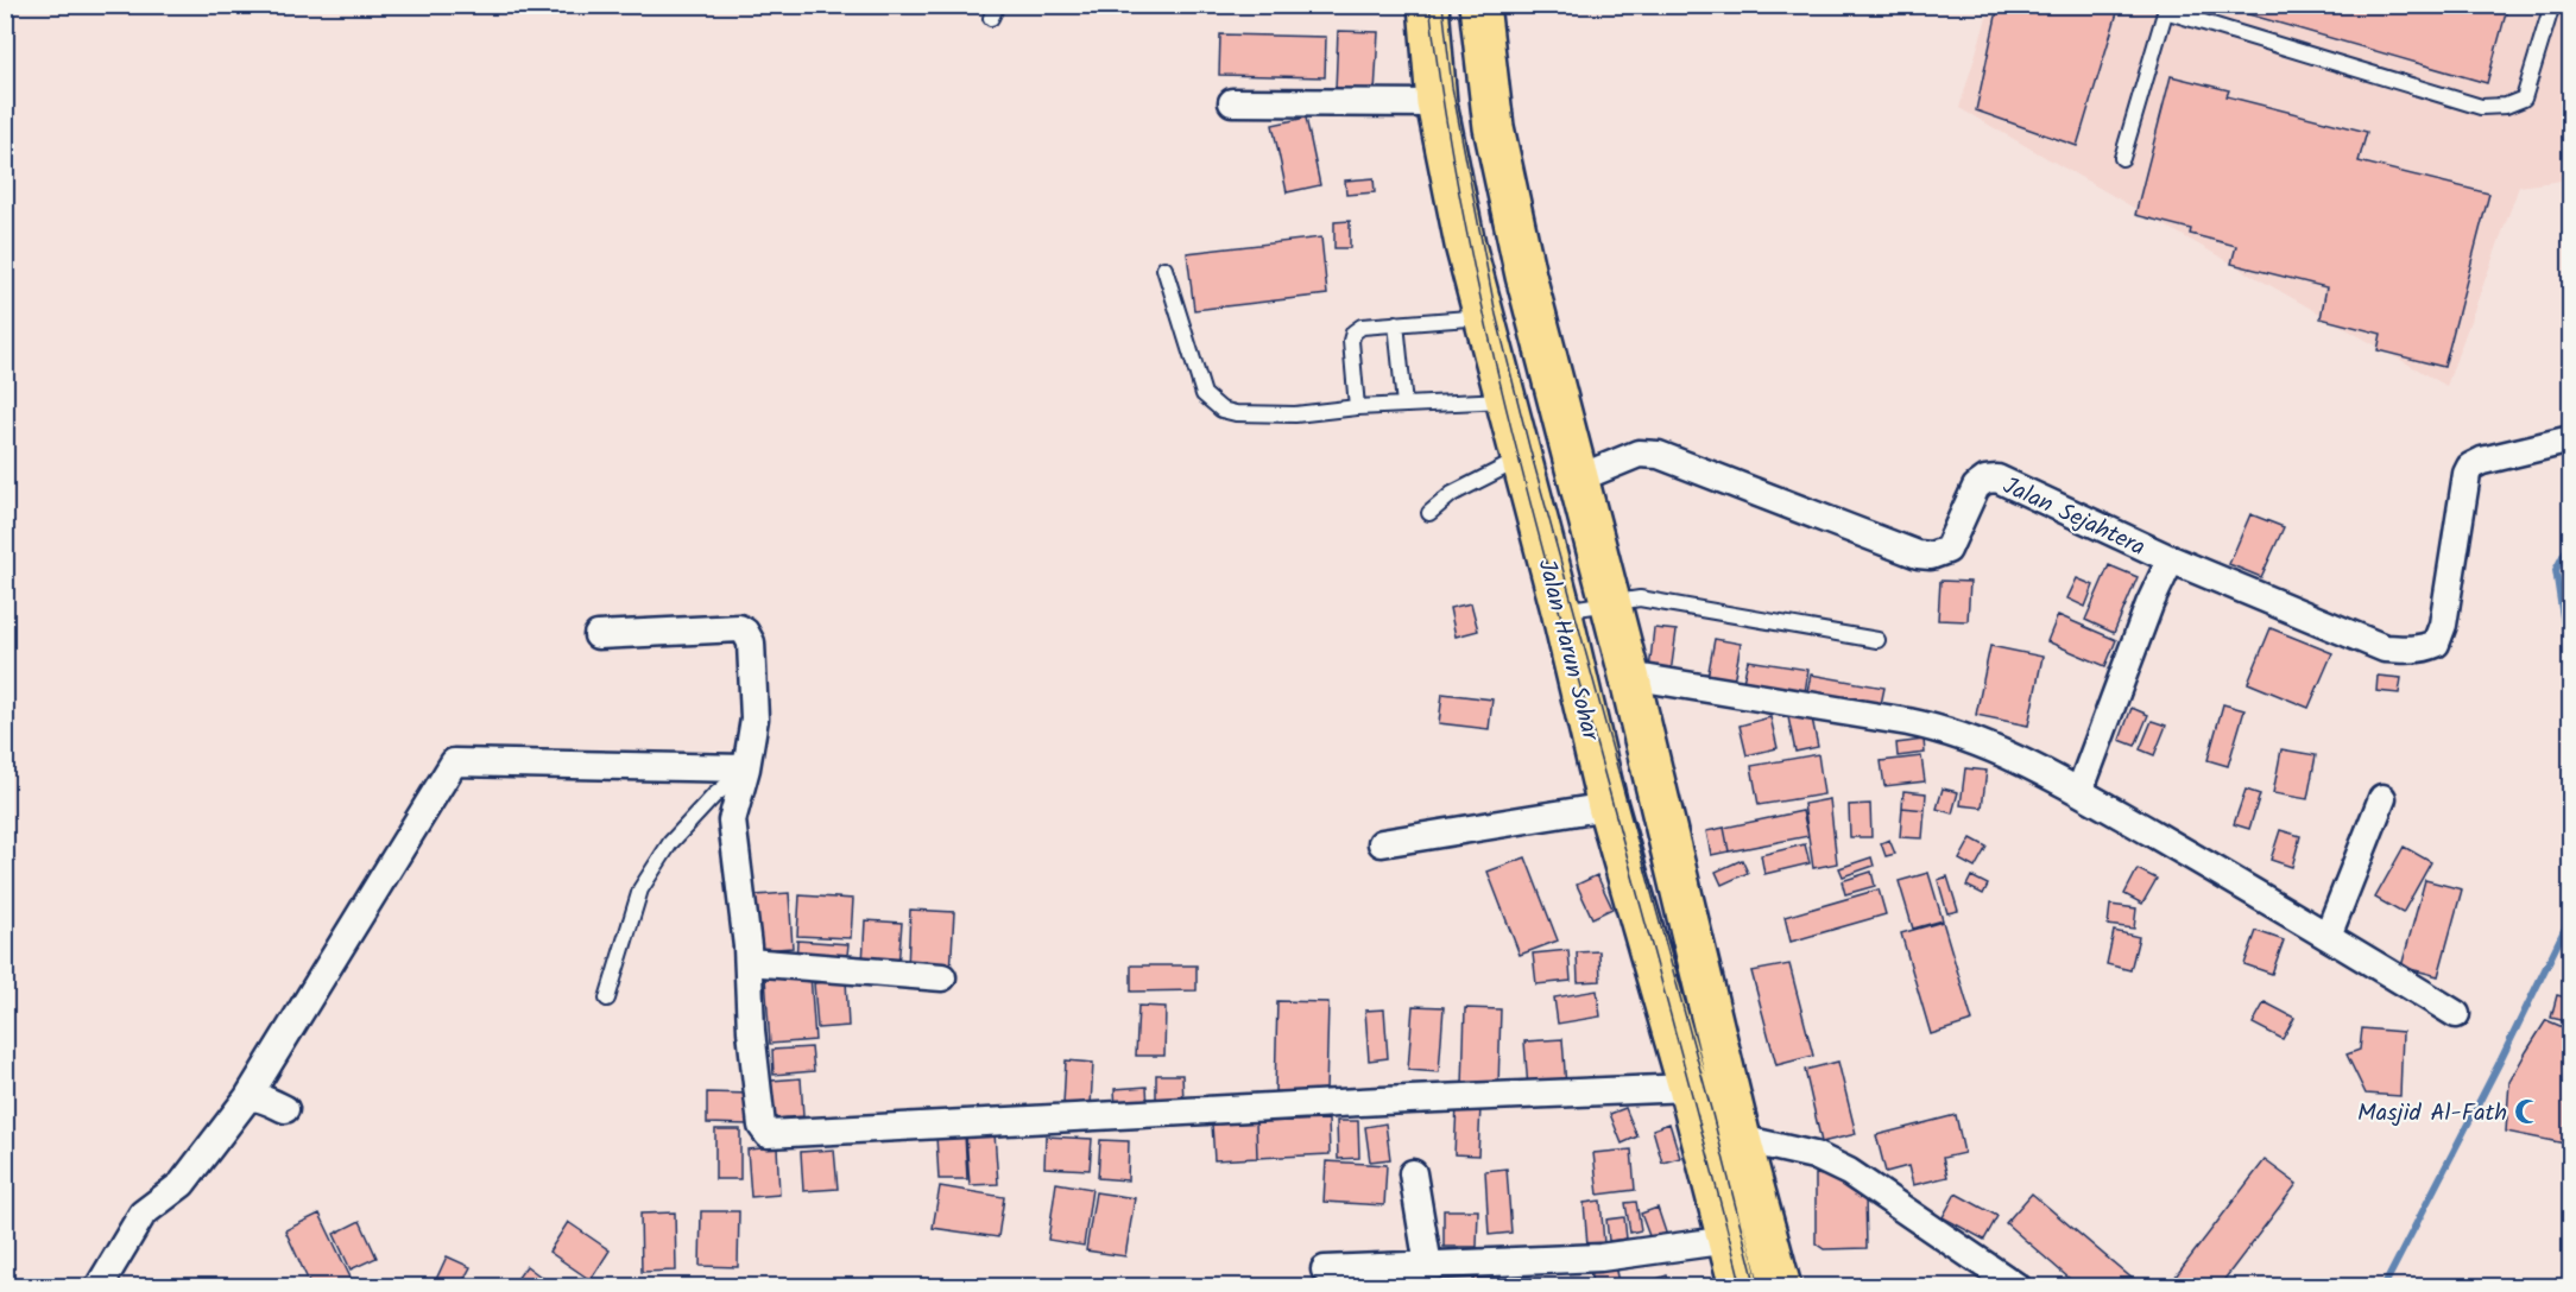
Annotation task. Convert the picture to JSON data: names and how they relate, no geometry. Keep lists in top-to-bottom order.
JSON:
{
  "streets": {
    "highway": ["Jalan Harun Sohar"],
    "street": ["Jalan Sejahtera"]
  },
  "places": {
    "mosque": ["Masjid Al-Fath"]
  }
}
